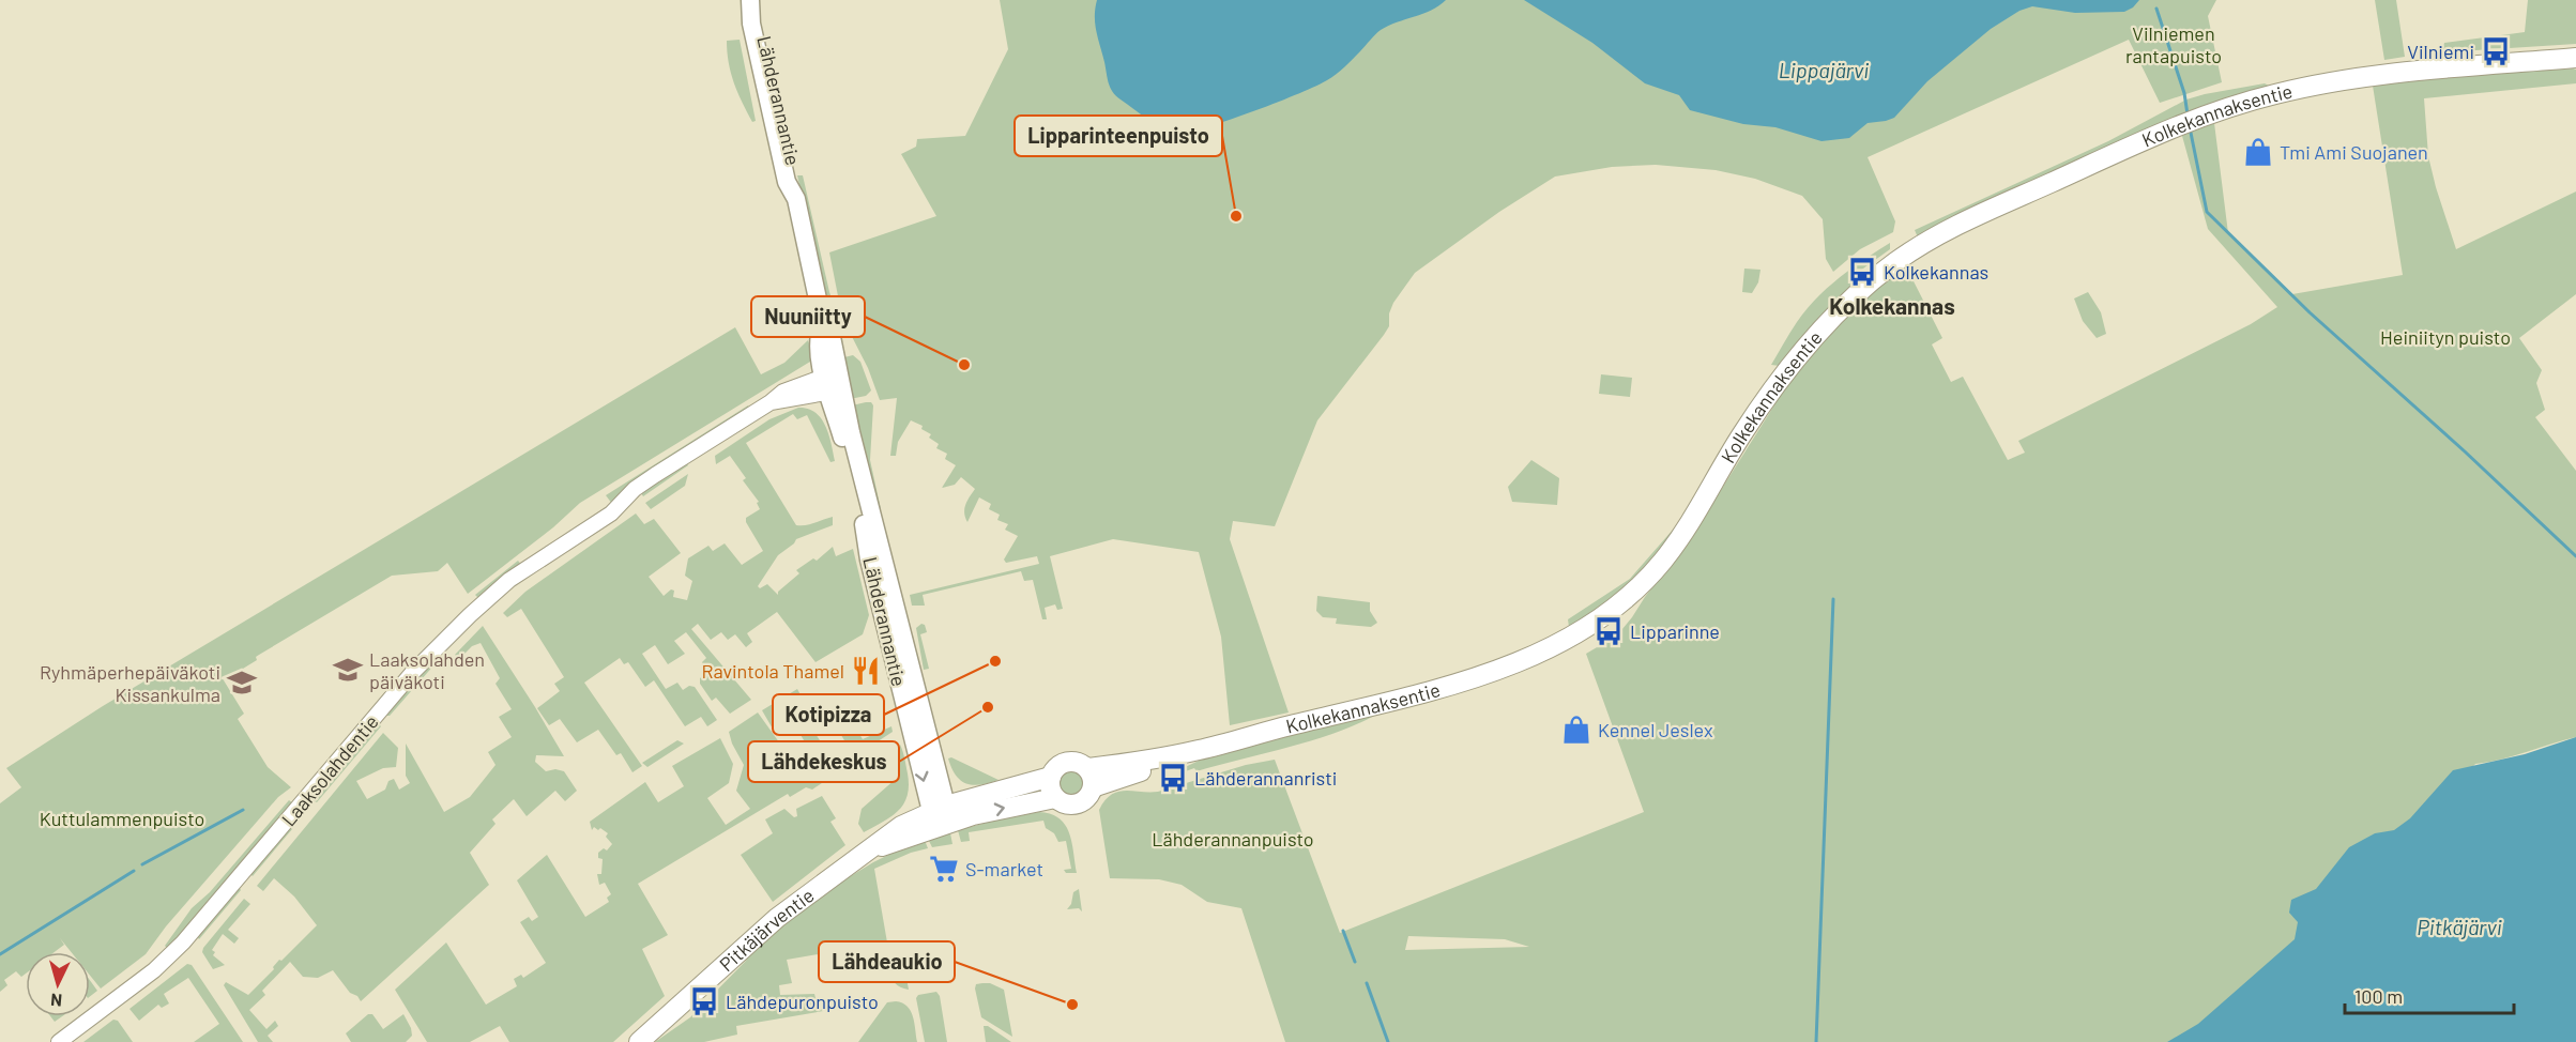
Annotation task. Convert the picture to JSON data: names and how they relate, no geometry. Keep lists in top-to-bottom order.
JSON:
{
  "streets": {
    "main road": ["Lähderannantie", "Kolkekannaksentie", "Pitkäjärventie"],
    "street": ["Laaksolahdentie"]
  },
  "crossings": [
    ["Lähderannantie", "Laaksolahdentie"],
    ["Lähderannantie", "Pitkäjärventie"]
  ],
  "districts": ["Kolkekannas"],
  "water": ["Lippajärvi", "Pitkäjärvi"],
  "parks": [
    "Vilniemen rantapuisto",
    "Heiniityn puisto",
    "Kuttulammenpuisto",
    "Lähderannanpuisto"
  ],
  "places": {
    "bus stop": [
      "Vilniemi",
      "Kolkekannas",
      "Lipparinne",
      "Lähderannanristi",
      "Lähdepuronpuisto"
    ],
    "shop": ["Tmi Ami Suojanen", "Kennel Jeslex"],
    "other": [
      "Lipparinteenpuisto",
      "Nuuniitty",
      "Kotipizza",
      "Lähdekeskus",
      "Lähdeaukio"
    ],
    "school or university": ["Laaksolahden päiväkoti", "Ryhmäperhepäiväkoti Kissankulma"],
    "restaurant": ["Ravintola Thamel"],
    "supermarket": ["S-market"]
  },
  "scale_bar": "100 m",
  "north": "bottom"
}
